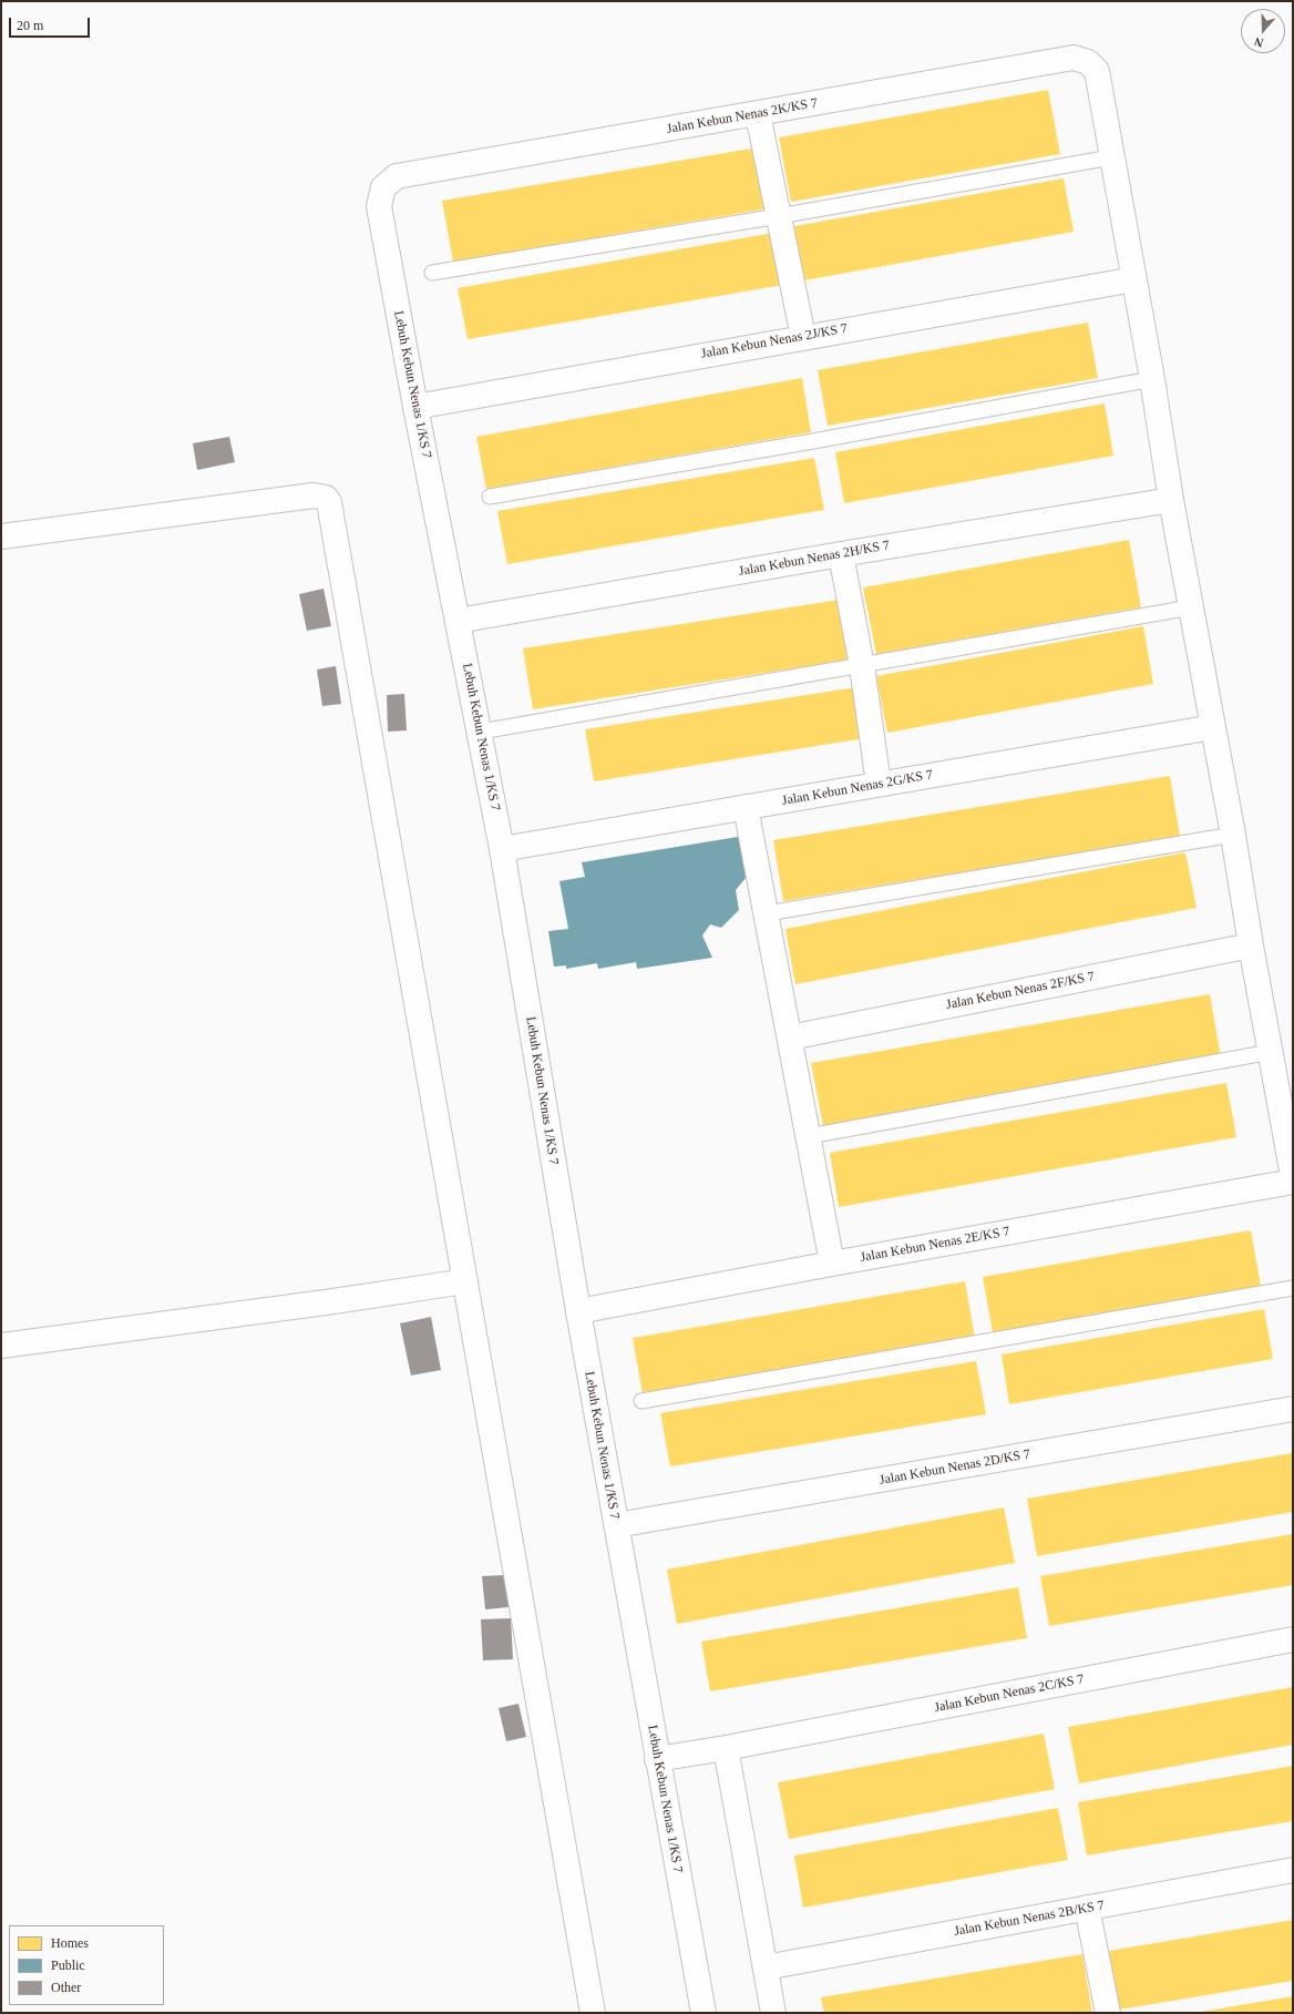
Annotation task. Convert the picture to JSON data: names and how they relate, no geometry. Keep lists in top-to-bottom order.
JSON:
{
  "streets": {
    "street": [
      "Jalan Kebun Nenas 2K/KS 7",
      "Jalan Kebun Nenas 2J/KS 7",
      "Lebuh Kebun Nenas 1/KS 7",
      "Jalan Kebun Nenas 2H/KS 7",
      "Jalan Kebun Nenas 2G/KS 7",
      "Jalan Kebun Nenas 2F/KS 7",
      "Jalan Kebun Nenas 2E/KS 7",
      "Jalan Kebun Nenas 2D/KS 7",
      "Jalan Kebun Nenas 2C/KS 7",
      "Jalan Kebun Nenas 2B/KS 7"
    ]
  },
  "crossings": [
    ["Jalan Kebun Nenas 2K/KS 7", "Lebuh Kebun Nenas 1/KS 7"],
    ["Jalan Kebun Nenas 2J/KS 7", "Lebuh Kebun Nenas 1/KS 7"],
    ["Lebuh Kebun Nenas 1/KS 7", "Jalan Kebun Nenas 2H/KS 7"],
    ["Lebuh Kebun Nenas 1/KS 7", "Jalan Kebun Nenas 2G/KS 7"],
    ["Lebuh Kebun Nenas 1/KS 7", "Jalan Kebun Nenas 2E/KS 7"],
    ["Lebuh Kebun Nenas 1/KS 7", "Jalan Kebun Nenas 2D/KS 7"],
    ["Lebuh Kebun Nenas 1/KS 7", "Jalan Kebun Nenas 2C/KS 7"]
  ],
  "legend": ["Homes", "Public", "Other"],
  "scale_bar": "20 m",
  "north": "bottom"
}
